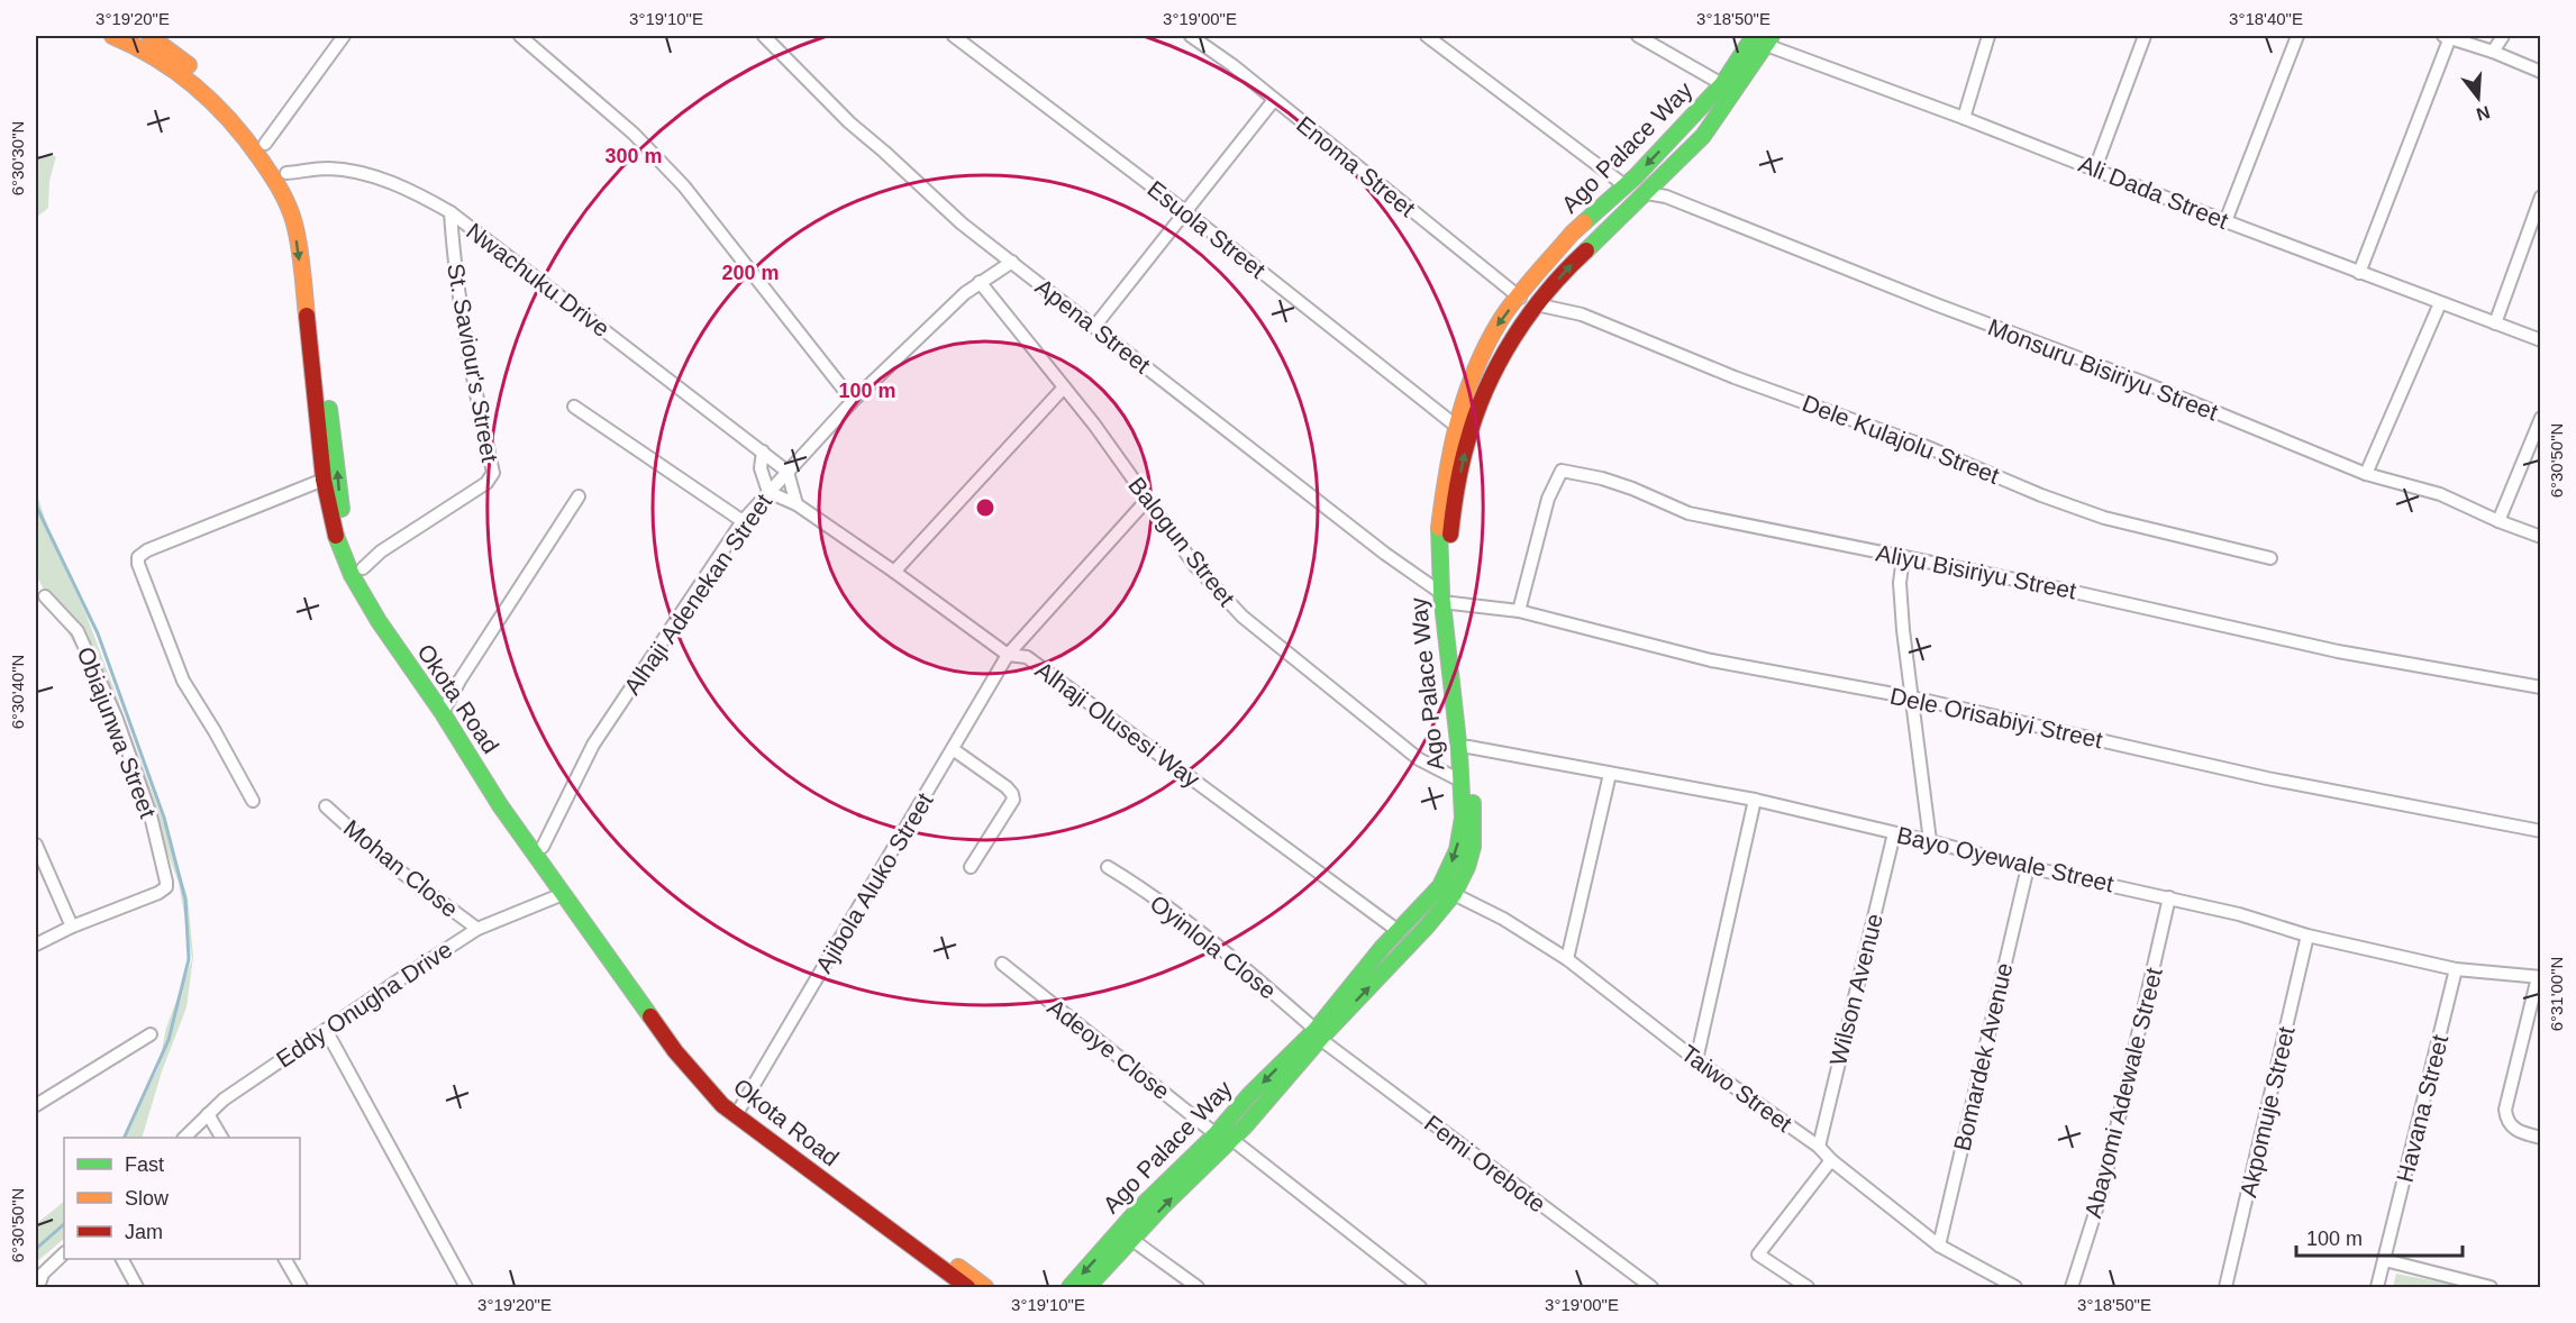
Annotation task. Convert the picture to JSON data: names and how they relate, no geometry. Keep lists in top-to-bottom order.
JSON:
{
  "streets": {
    "main road": ["Ago Palace Way", "Okota Road"],
    "street": [
      "Enoma Street",
      "Ali Dada Street",
      "Esuola Street",
      "Nwachuku Drive",
      "Apena Street",
      "St. Saviour's Street",
      "Monsuru Bisiriyu Street",
      "Dele Kulajolu Street",
      "Balogun Street",
      "Aliyu Bisiriyu Street",
      "Alhaji Adenekan Street",
      "Dele Orisabiyi Street",
      "Alhaji Olusesi Way",
      "Obiajunwa Street",
      "Bayo Oyewale Street",
      "Mohan Close",
      "Ajibola Aluko Street",
      "Oyinlola Close",
      "Wilson Avenue",
      "Eddy Onugha Drive",
      "Adeoye Close",
      "Bomardek Avenue",
      "Taiwo Street",
      "Abayomi Adewale Street",
      "Havana Street",
      "Akpomuje Street",
      "Femi Orebote"
    ]
  },
  "crossings": [
    ["Ago Palace Way", "Enoma Street"],
    ["Ago Palace Way", "Ali Dada Street"],
    ["Ago Palace Way", "Esuola Street"],
    ["Ago Palace Way", "Apena Street"],
    ["Ago Palace Way", "Monsuru Bisiriyu Street"],
    ["Ago Palace Way", "Dele Kulajolu Street"],
    ["Ago Palace Way", "Balogun Street"],
    ["Ago Palace Way", "Dele Orisabiyi Street"],
    ["Ago Palace Way", "Alhaji Olusesi Way"],
    ["Ago Palace Way", "Bayo Oyewale Street"],
    ["Ago Palace Way", "Oyinlola Close"],
    ["Ago Palace Way", "Adeoye Close"],
    ["Ago Palace Way", "Taiwo Street"],
    ["Ago Palace Way", "Femi Orebote"],
    ["Nwachuku Drive", "St. Saviour's Street"],
    ["Nwachuku Drive", "Alhaji Adenekan Street"],
    ["Nwachuku Drive", "Okota Road"],
    ["Apena Street", "Alhaji Adenekan Street"],
    ["Apena Street", "Dele Orisabiyi Street"],
    ["St. Saviour's Street", "Okota Road"],
    ["Balogun Street", "Alhaji Adenekan Street"],
    ["Balogun Street", "Ajibola Aluko Street"],
    ["Aliyu Bisiriyu Street", "Dele Orisabiyi Street"],
    ["Alhaji Adenekan Street", "Okota Road"],
    ["Alhaji Adenekan Street", "Alhaji Olusesi Way"],
    ["Okota Road", "Ajibola Aluko Street"],
    ["Okota Road", "Eddy Onugha Drive"],
    ["Alhaji Olusesi Way", "Ajibola Aluko Street"],
    ["Bayo Oyewale Street", "Wilson Avenue"],
    ["Bayo Oyewale Street", "Bomardek Avenue"],
    ["Bayo Oyewale Street", "Abayomi Adewale Street"],
    ["Bayo Oyewale Street", "Havana Street"],
    ["Bayo Oyewale Street", "Akpomuje Street"],
    ["Mohan Close", "Eddy Onugha Drive"],
    ["Oyinlola Close", "Femi Orebote"],
    ["Wilson Avenue", "Taiwo Street"],
    ["Bomardek Avenue", "Taiwo Street"]
  ],
  "legend": ["Fast", "Slow", "Jam"],
  "scale_bar": "100 m",
  "north": "bottom",
  "coordinates": [
    "3°19'20\"E",
    "3°19'10\"E",
    "3°19'00\"E",
    "3°18'50\"E",
    "3°18'40\"E",
    "6°30'30\"N",
    "6°30'50\"N",
    "6°30'40\"N",
    "6°31'00\"N"
  ],
  "rings": ["300 m", "200 m", "100 m"]
}
